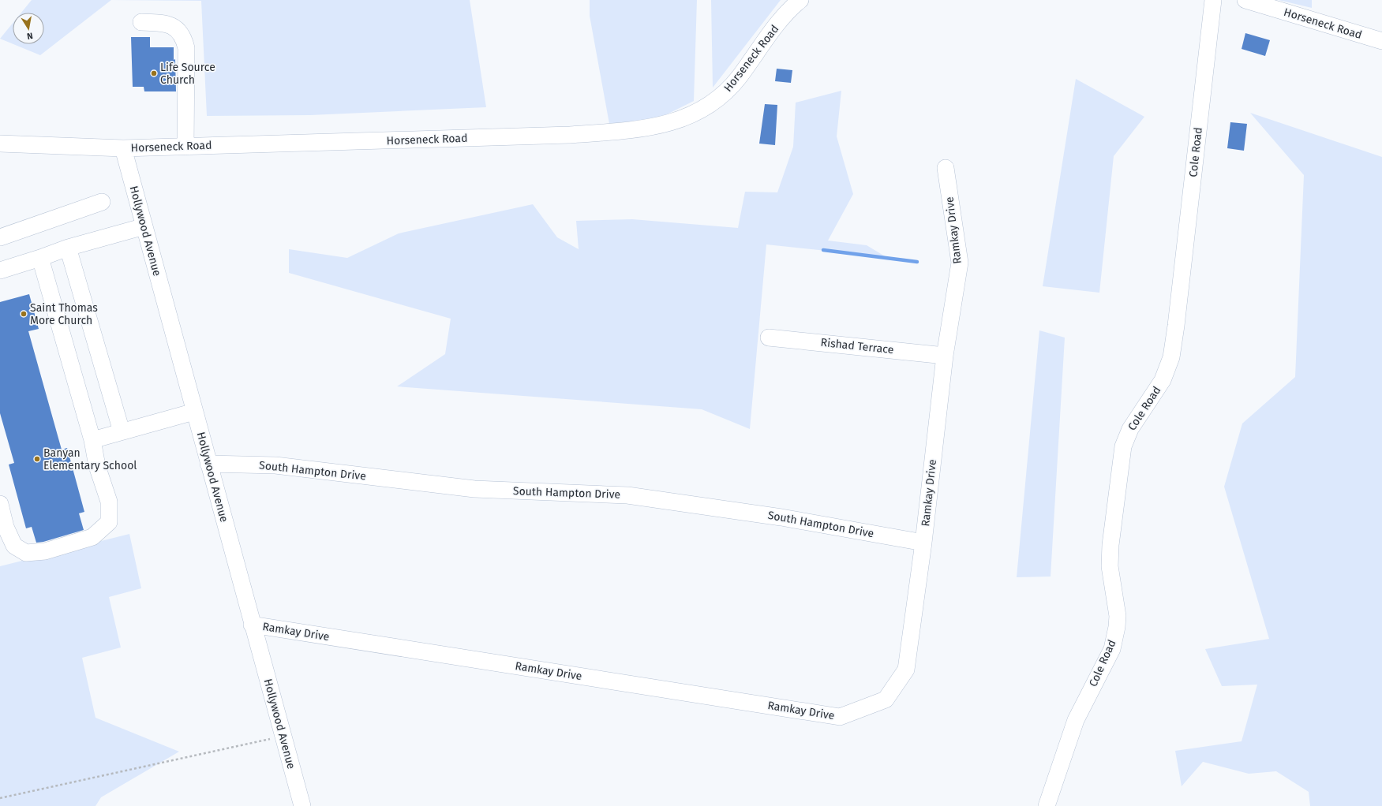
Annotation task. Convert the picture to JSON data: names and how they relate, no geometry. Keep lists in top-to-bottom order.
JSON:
{
  "streets": {
    "street": [
      "Horseneck Road",
      "Cole Road",
      "Ramkay Drive",
      "Hollywood Avenue",
      "Rishad Terrace",
      "South Hampton Drive"
    ]
  },
  "crossings": [
    ["Horseneck Road", "Hollywood Avenue"],
    ["Ramkay Drive", "Hollywood Avenue"],
    ["Ramkay Drive", "Rishad Terrace"],
    ["Ramkay Drive", "South Hampton Drive"],
    ["Hollywood Avenue", "South Hampton Drive"]
  ],
  "places": ["Life Source Church", "Saint Thomas More Church", "Banyan Elementary School"],
  "north": "bottom"
}
